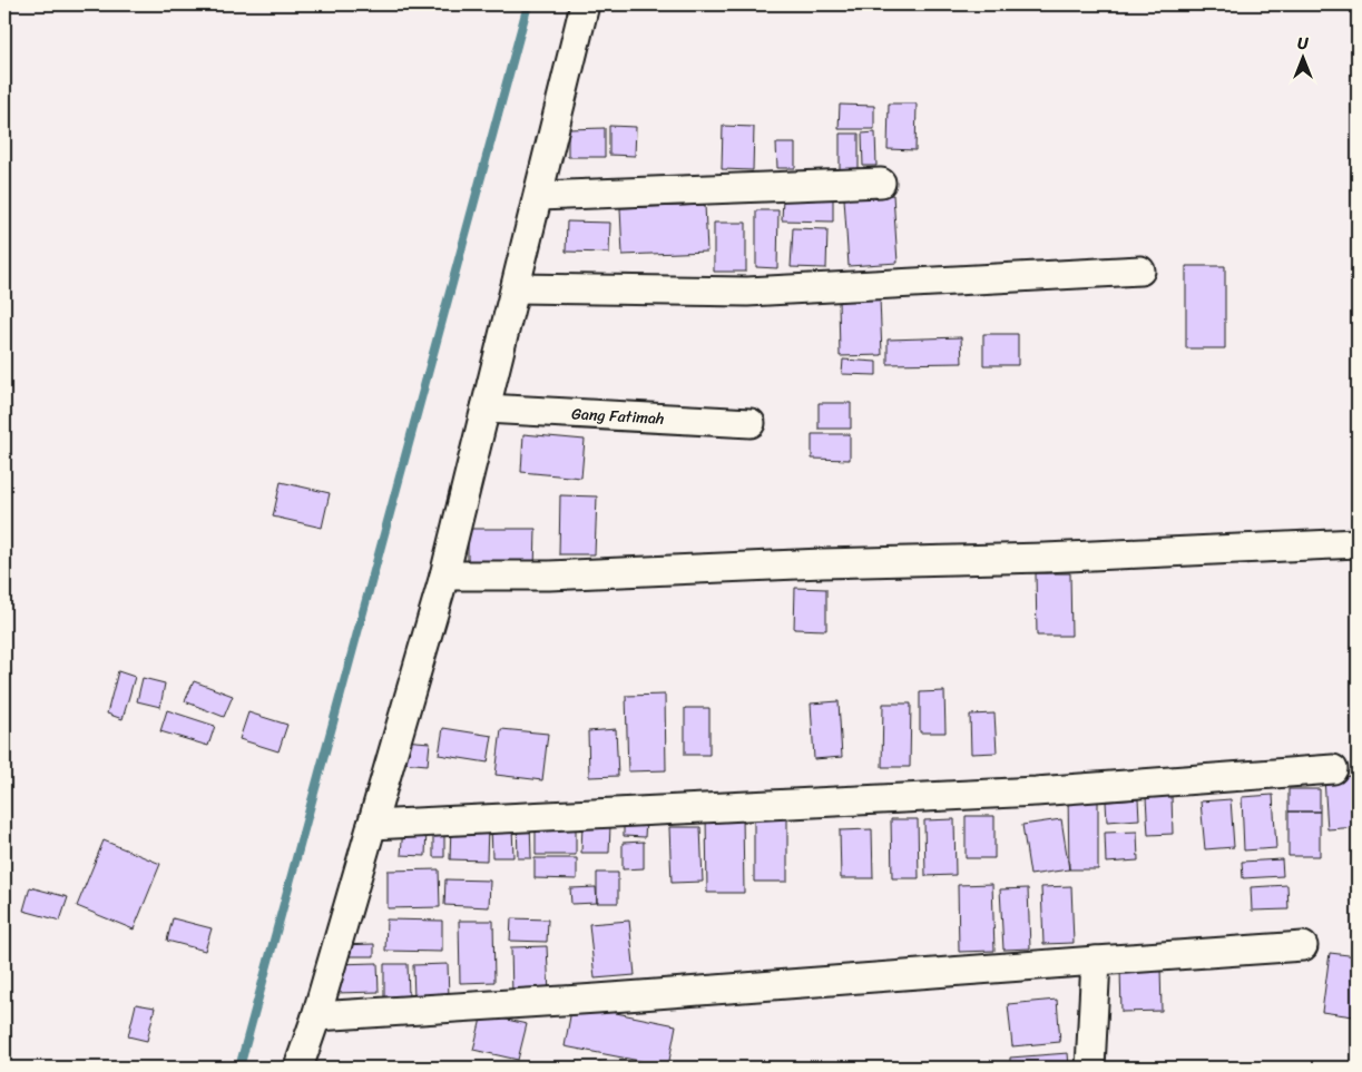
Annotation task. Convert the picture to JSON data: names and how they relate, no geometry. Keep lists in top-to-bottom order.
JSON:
{
  "streets": {
    "street": ["Gang Fatimah"]
  },
  "north": "top"
}
